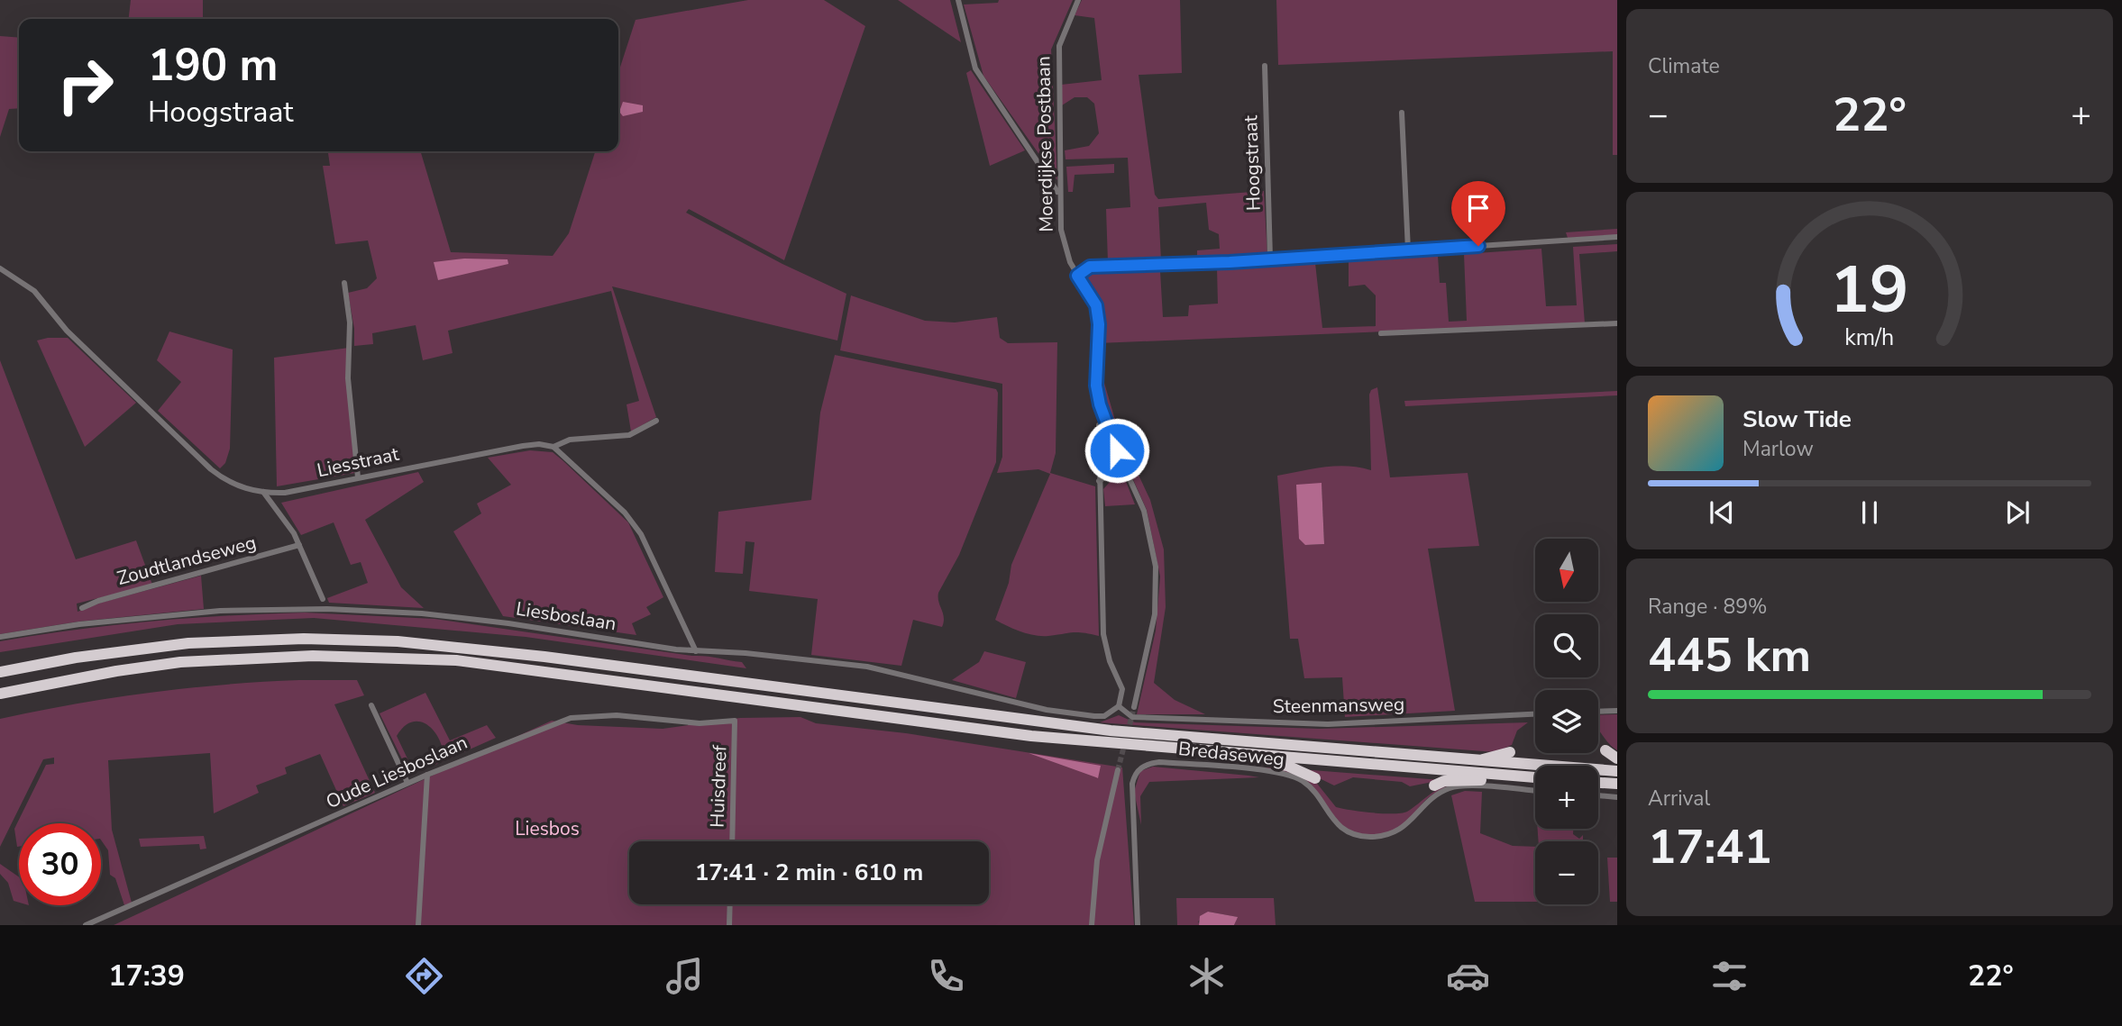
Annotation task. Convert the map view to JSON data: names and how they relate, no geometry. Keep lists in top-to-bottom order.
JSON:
{
  "streets": {
    "street": [
      "Moerdijkse Postbaan",
      "Hoogstraat",
      "Liesstraat",
      "Zoudtlandseweg",
      "Liesboslaan",
      "Steenmansweg",
      "Bredaseweg",
      "Oude Liesboslaan",
      "Huisdreef"
    ]
  },
  "crossings": [
    ["Liesboslaan", "Steenmansweg"],
    ["Oude Liesboslaan", "Huisdreef"]
  ],
  "parks": ["Liesbos"],
  "north": "bottom",
  "page": {
    "tile": [
      "Climate",
      ["Range · 89%", "445 km"],
      ["Arrival", "17:41"]
    ],
    "turn": ["190 m", "Hoogstraat"],
    "heat": ["−", "22°", "+"],
    "song": ["Slow Tide", "Marlow"],
    "map_buttons": ["+", "−"],
    "limit": "30",
    "trip": "17:41 · 2 min · 610 m",
    "tabs": ["17:39", "22°"],
    "gauge": ["19", "km/h"]
  }
}
